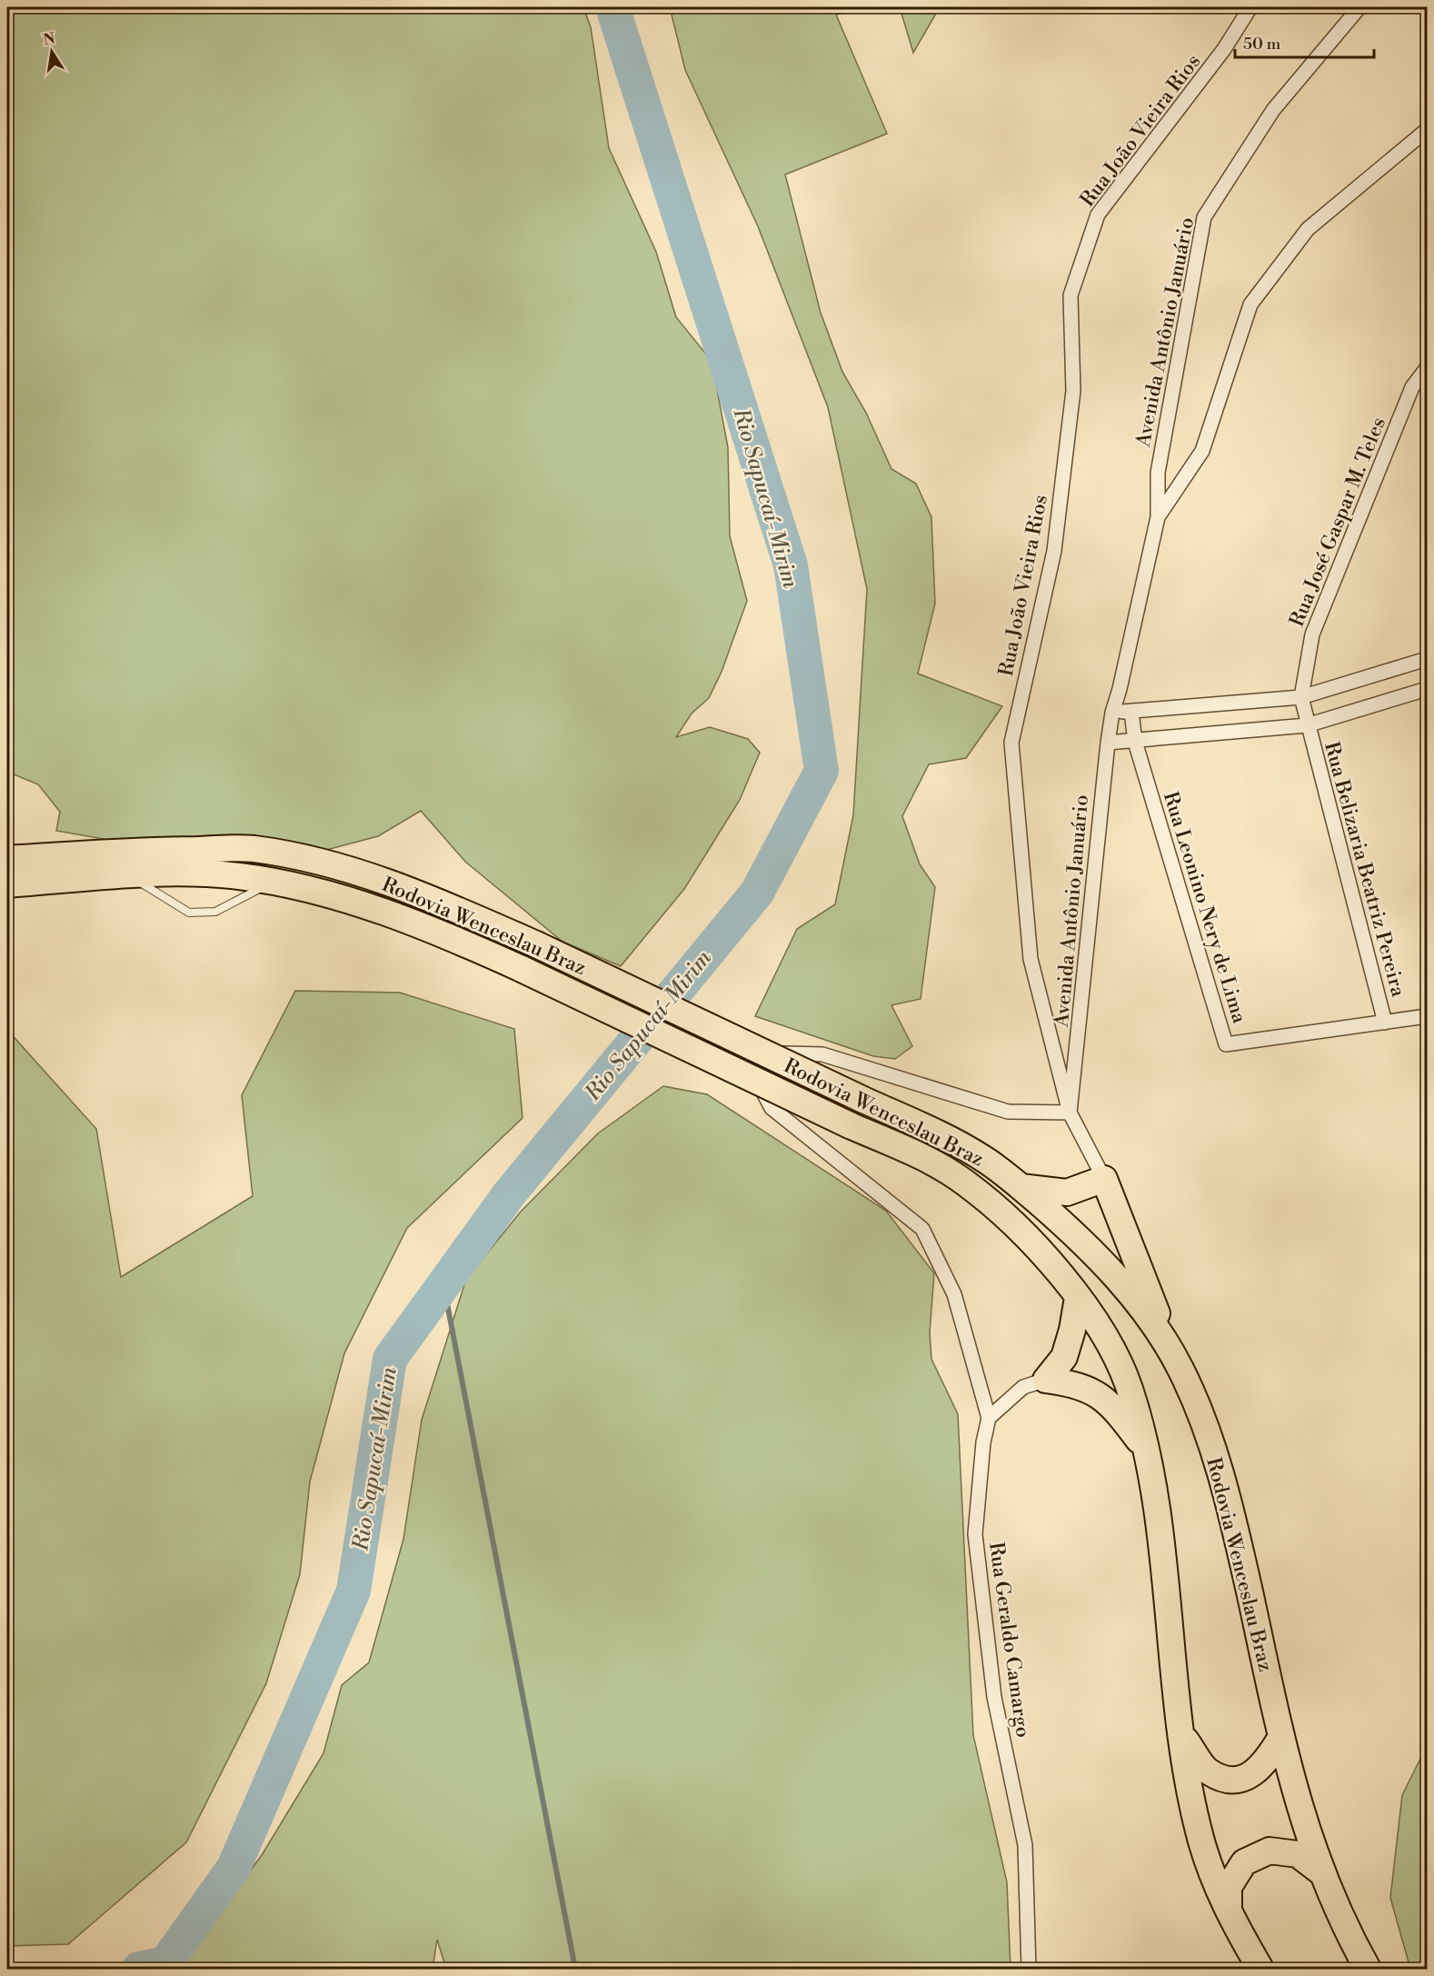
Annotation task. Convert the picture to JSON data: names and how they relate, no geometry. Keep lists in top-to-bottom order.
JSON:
{
  "streets": {
    "highway": ["Rodovia Wenceslau Braz"],
    "street": [
      "Rua João Vieira Rios",
      "Avenida Antônio Januário",
      "Rua José Gaspar M. Teles",
      "Rua Belizaria Beatriz Pereira",
      "Rua Leonino Nery de Lima",
      "Rua Geraldo Camargo"
    ]
  },
  "crossings": [
    ["Rua João Vieira Rios", "Avenida Antônio Januário"],
    ["Rua José Gaspar M. Teles", "Rua Belizaria Beatriz Pereira"],
    ["Rua Belizaria Beatriz Pereira", "Rua Leonino Nery de Lima"]
  ],
  "water": ["Rio Sapucaí-Mirim"],
  "scale_bar": "50 m",
  "north": "top"
}
